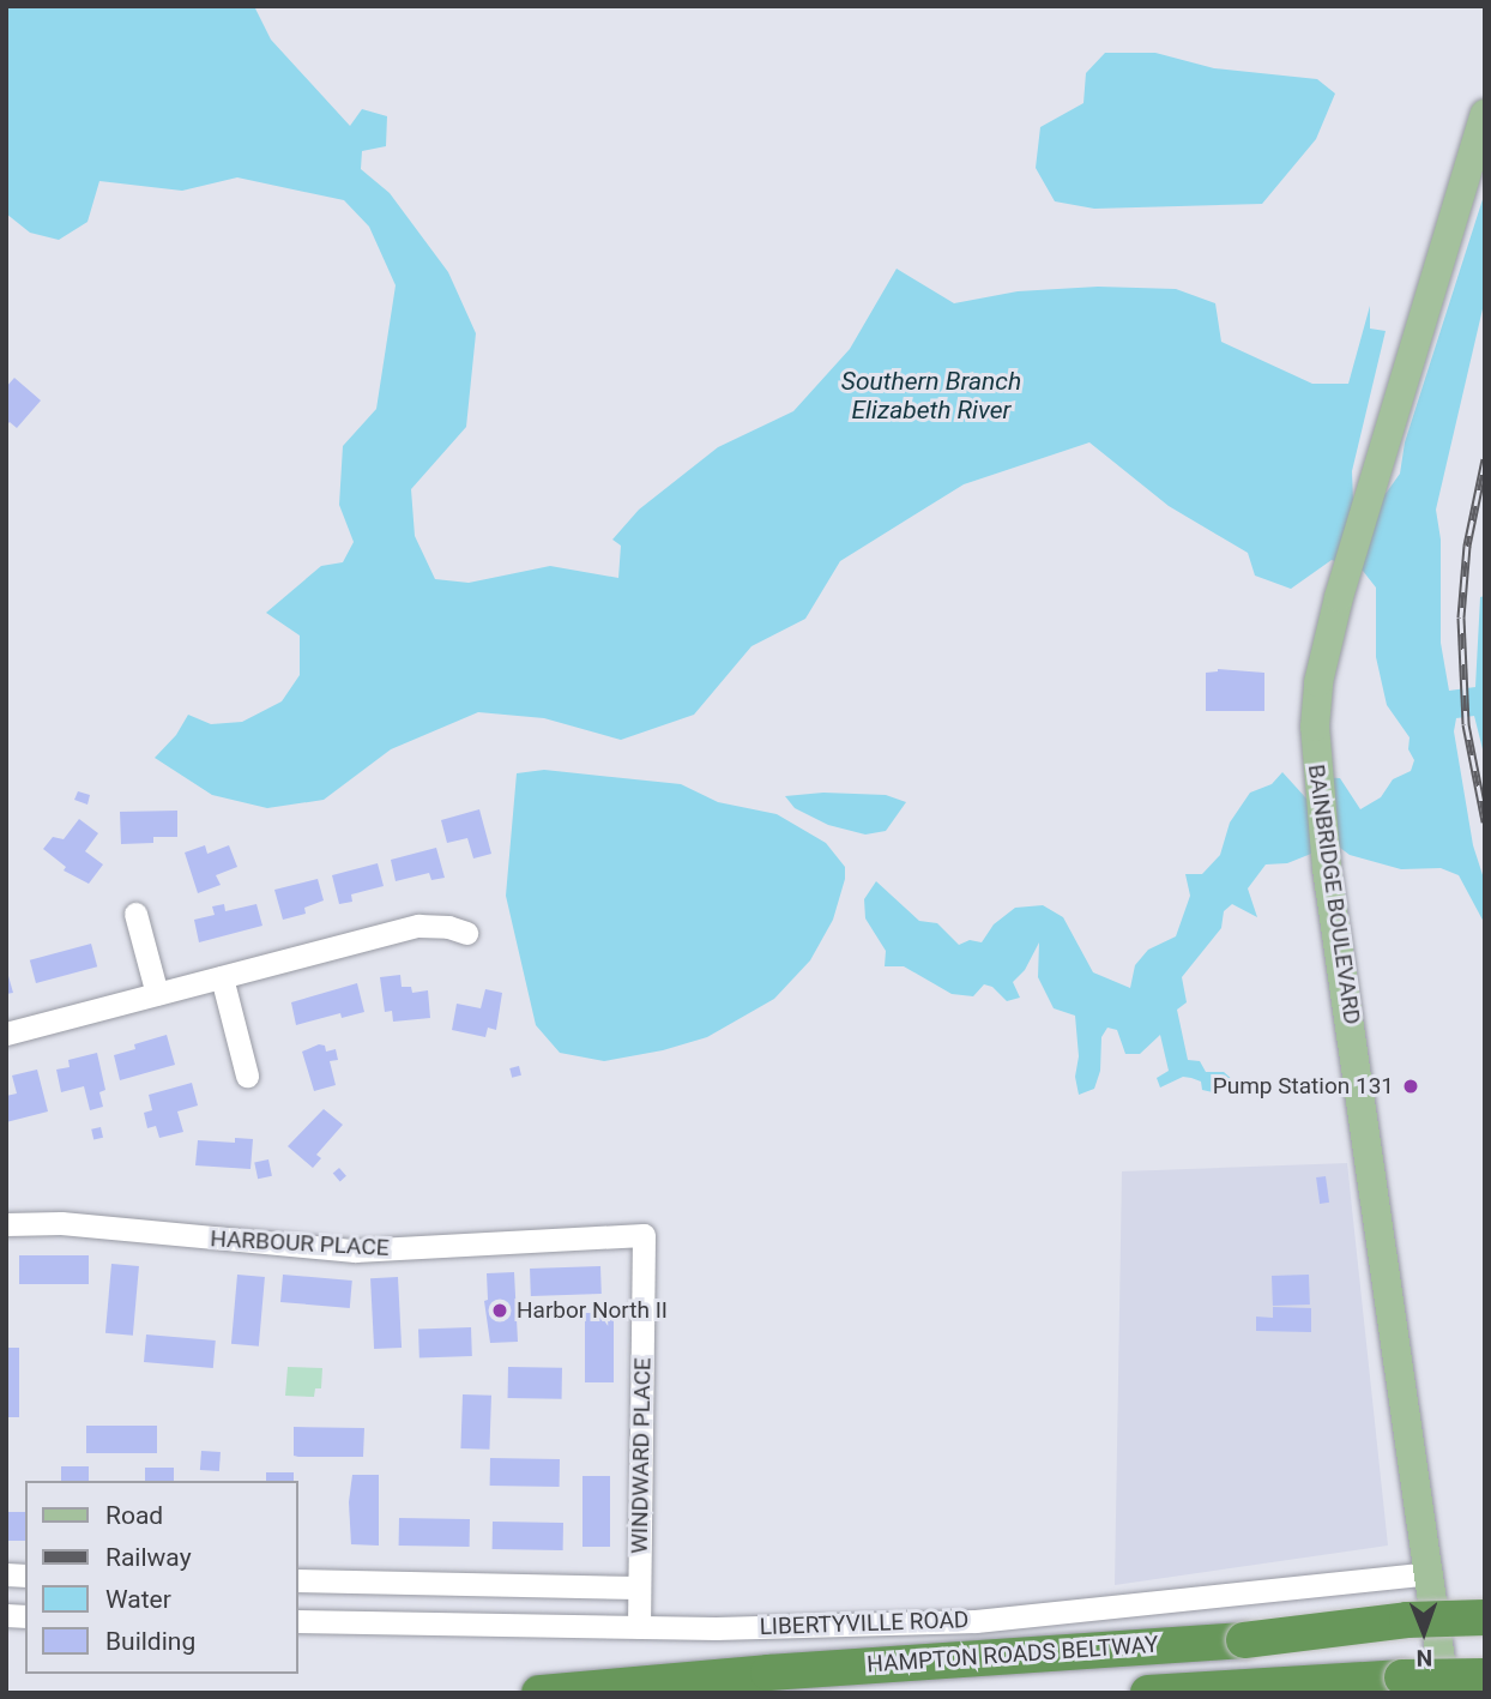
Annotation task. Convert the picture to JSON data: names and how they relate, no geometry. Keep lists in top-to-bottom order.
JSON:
{
  "streets": {
    "highway": ["HAMPTON ROADS BELTWAY"],
    "main road": ["BAINBRIDGE BOULEVARD"],
    "street": ["HARBOUR PLACE", "WINDWARD PLACE", "LIBERTYVILLE ROAD"]
  },
  "crossings": [
    ["BAINBRIDGE BOULEVARD", "LIBERTYVILLE ROAD"],
    ["HARBOUR PLACE", "WINDWARD PLACE"],
    ["WINDWARD PLACE", "LIBERTYVILLE ROAD"]
  ],
  "water": ["Southern Branch Elizabeth River"],
  "places": ["Pump Station 131", "Harbor North II"],
  "legend": [
    "Road",
    "Railway",
    "Water",
    "Building"
  ],
  "north": "bottom"
}
